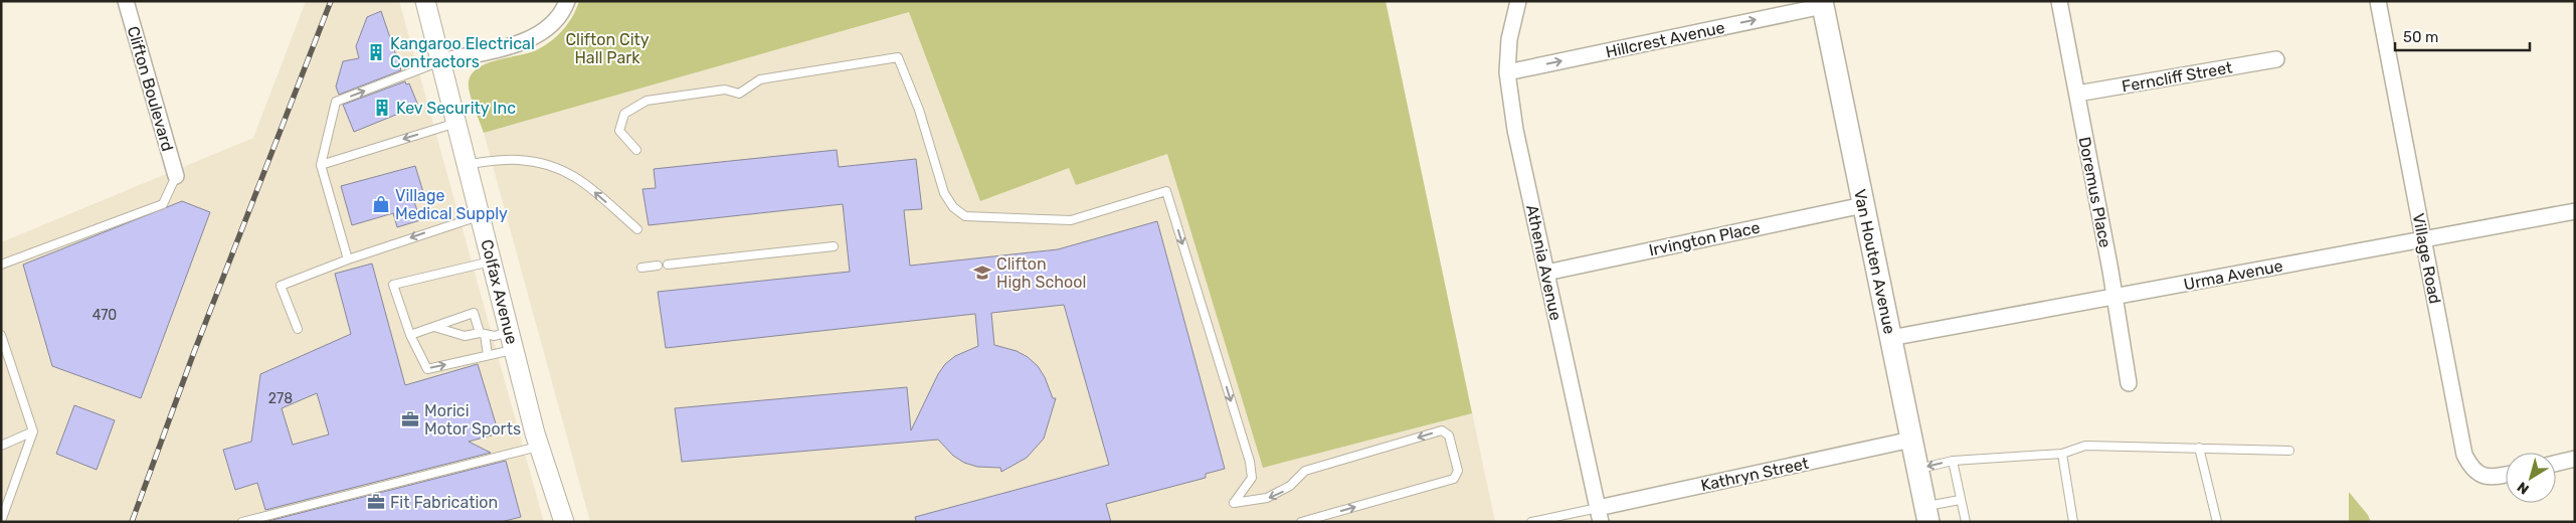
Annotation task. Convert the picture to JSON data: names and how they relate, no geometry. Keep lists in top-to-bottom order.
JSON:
{
  "streets": {
    "main road": ["Van Houten Avenue"],
    "street": [
      "Hillcrest Avenue",
      "Ferncliff Street",
      "Clifton Boulevard",
      "Doremus Place",
      "Irvington Place",
      "Village Road",
      "Athenia Avenue",
      "Urma Avenue",
      "Colfax Avenue",
      "Kathryn Street"
    ]
  },
  "crossings": [
    ["Hillcrest Avenue", "Van Houten Avenue"],
    ["Hillcrest Avenue", "Athenia Avenue"],
    ["Ferncliff Street", "Doremus Place"],
    ["Doremus Place", "Urma Avenue"],
    ["Irvington Place", "Van Houten Avenue"],
    ["Irvington Place", "Athenia Avenue"],
    ["Village Road", "Urma Avenue"],
    ["Van Houten Avenue", "Urma Avenue"],
    ["Van Houten Avenue", "Kathryn Street"],
    ["Athenia Avenue", "Kathryn Street"]
  ],
  "one_way": ["Hillcrest Avenue"],
  "parks": ["Clifton City Hall Park"],
  "places": {
    "building": ["Kangaroo Electrical Contractors", "Kev Security Inc"],
    "shop": ["Village Medical Supply"],
    "school or university": ["Clifton High School"],
    "office": ["Morici Motor Sports", "Fit Fabrication"]
  },
  "house_numbers": ["470", "278"],
  "scale_bar": "50 m",
  "north": "bottom left"
}
